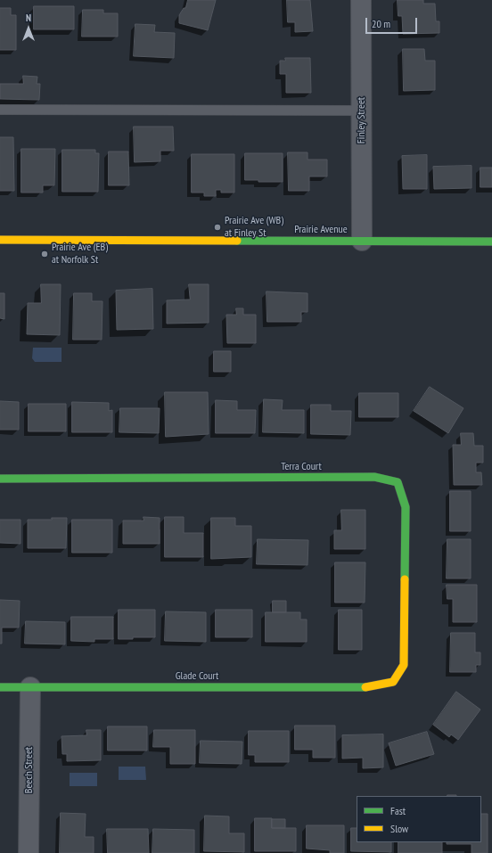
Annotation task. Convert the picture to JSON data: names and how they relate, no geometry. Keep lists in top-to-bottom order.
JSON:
{
  "streets": {
    "street": [
      "Finley Street",
      "Prairie Avenue",
      "Terra Court",
      "Glade Court",
      "Beech Street"
    ]
  },
  "crossings": [
    ["Finley Street", "Prairie Avenue"],
    ["Terra Court", "Glade Court"],
    ["Glade Court", "Beech Street"]
  ],
  "places": ["Prairie Ave (WB) at Finley St", "Prairie Ave (EB) at Norfolk St"],
  "legend": ["Fast", "Slow"],
  "scale_bar": "20 m",
  "north": "top"
}
